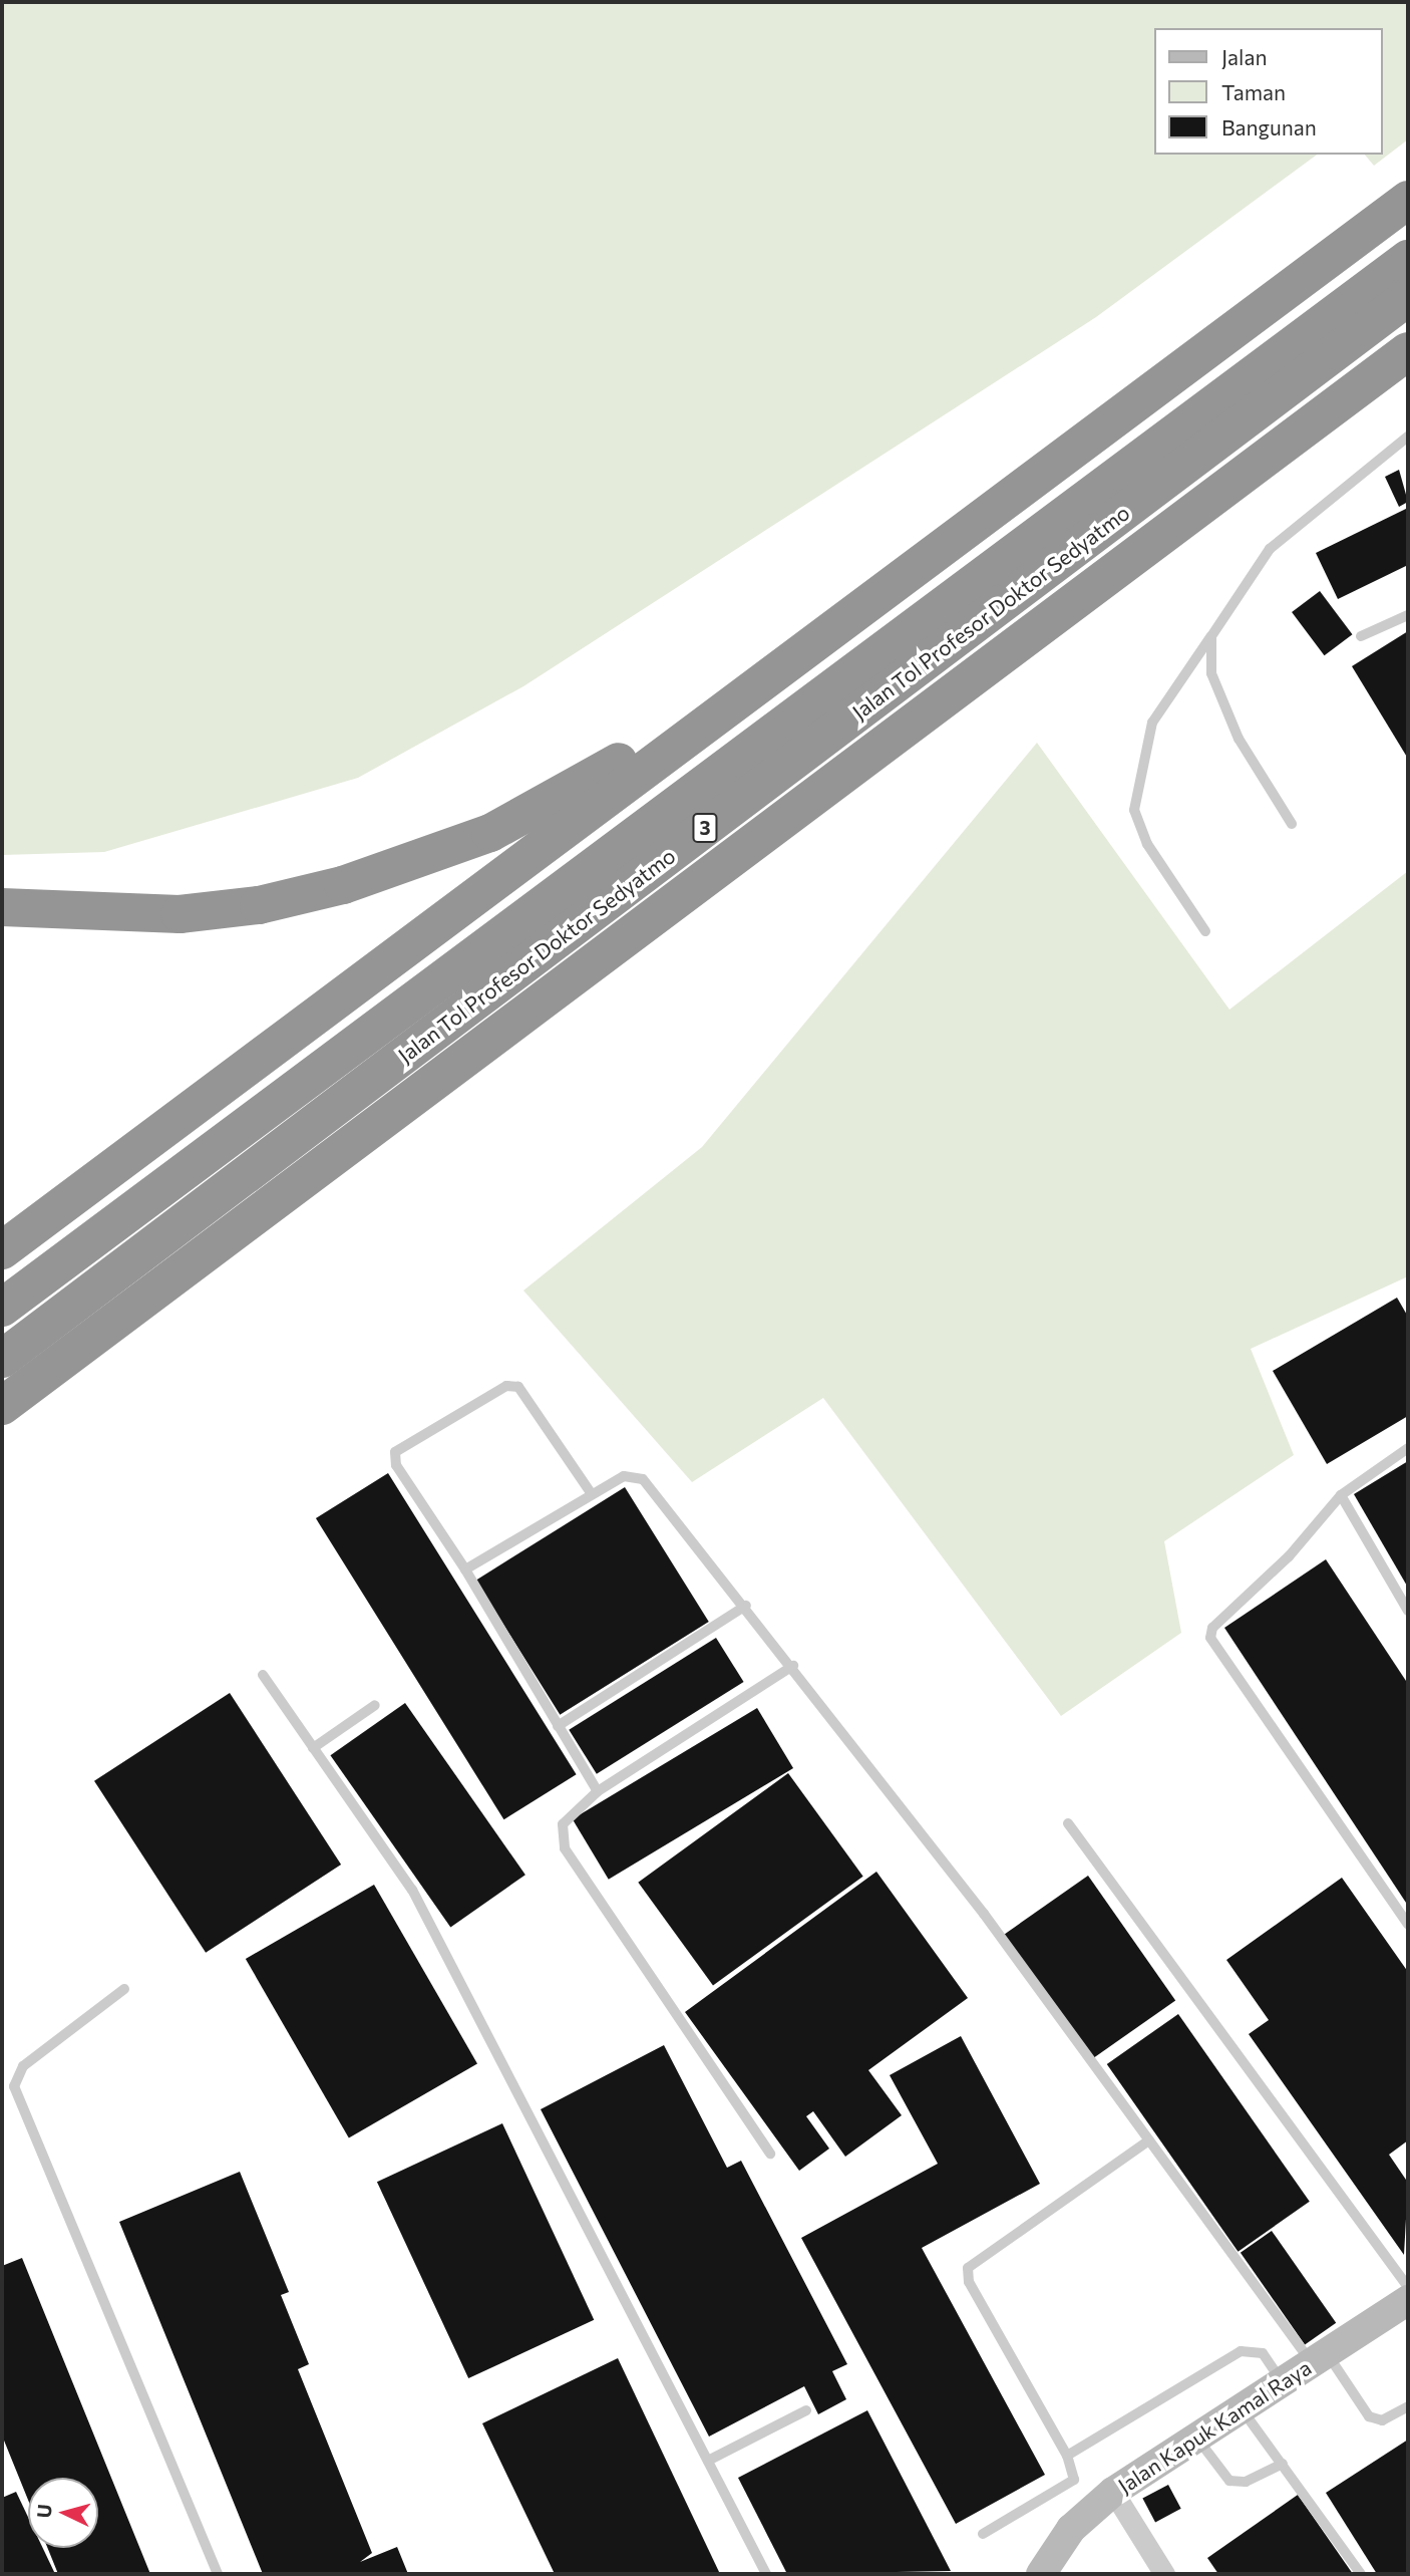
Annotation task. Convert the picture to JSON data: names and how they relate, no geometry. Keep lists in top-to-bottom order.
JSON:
{
  "streets": {
    "highway": ["Jalan Tol Profesor Doktor Sedyatmo", "3"],
    "main road": ["Jalan Kapuk Kamal Raya"]
  },
  "legend": ["Jalan", "Taman", "Bangunan"],
  "north": "left"
}
